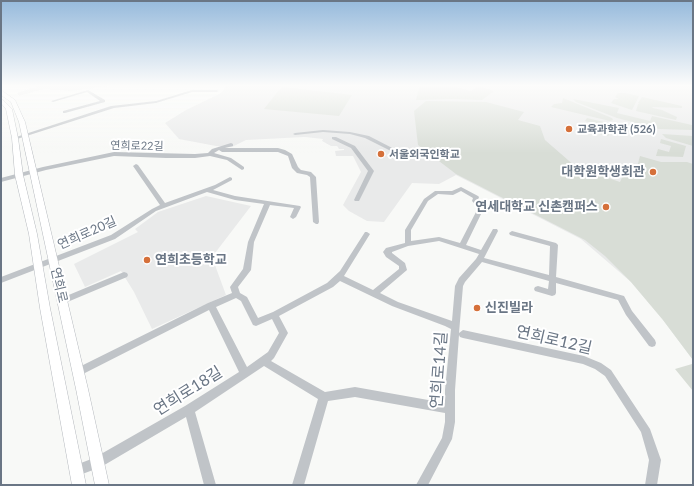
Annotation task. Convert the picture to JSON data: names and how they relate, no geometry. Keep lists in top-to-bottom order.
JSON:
{
  "streets": {
    "main road": ["연희로"],
    "street": [
      "연희로22길",
      "연희로20길",
      "연희로12길",
      "연희로14길",
      "연희로18길"
    ]
  },
  "crossings": [
    ["연희로22길", "연희로"],
    ["연희로20길", "연희로"],
    ["연희로", "연희로18길"],
    ["연희로12길", "연희로14길"]
  ],
  "places": [
    "교육과학관 (526)",
    "서울외국인학교",
    "대학원학생회관",
    "연세대학교 신촌캠퍼스",
    "연희초등학교",
    "신진빌라"
  ]
}
